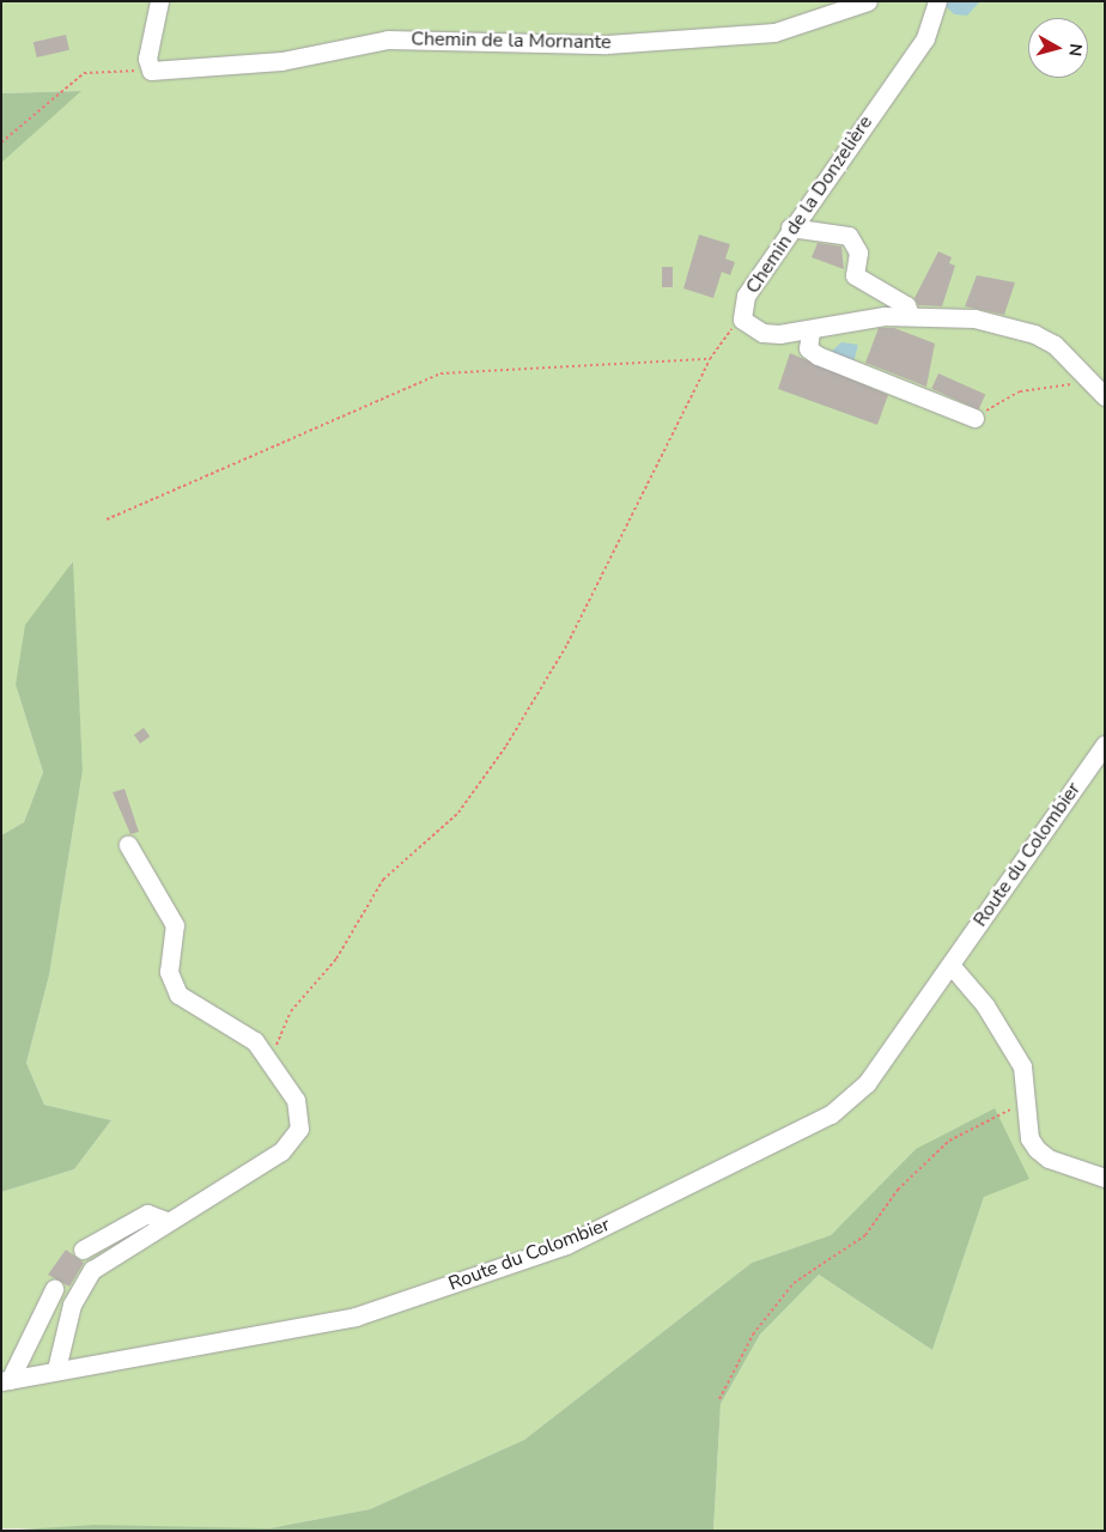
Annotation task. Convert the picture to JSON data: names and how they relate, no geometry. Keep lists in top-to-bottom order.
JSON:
{
  "streets": {
    "street": ["Chemin de la Mornante", "Chemin de la Donzelière", "Route du Colombier"]
  },
  "north": "right"
}
